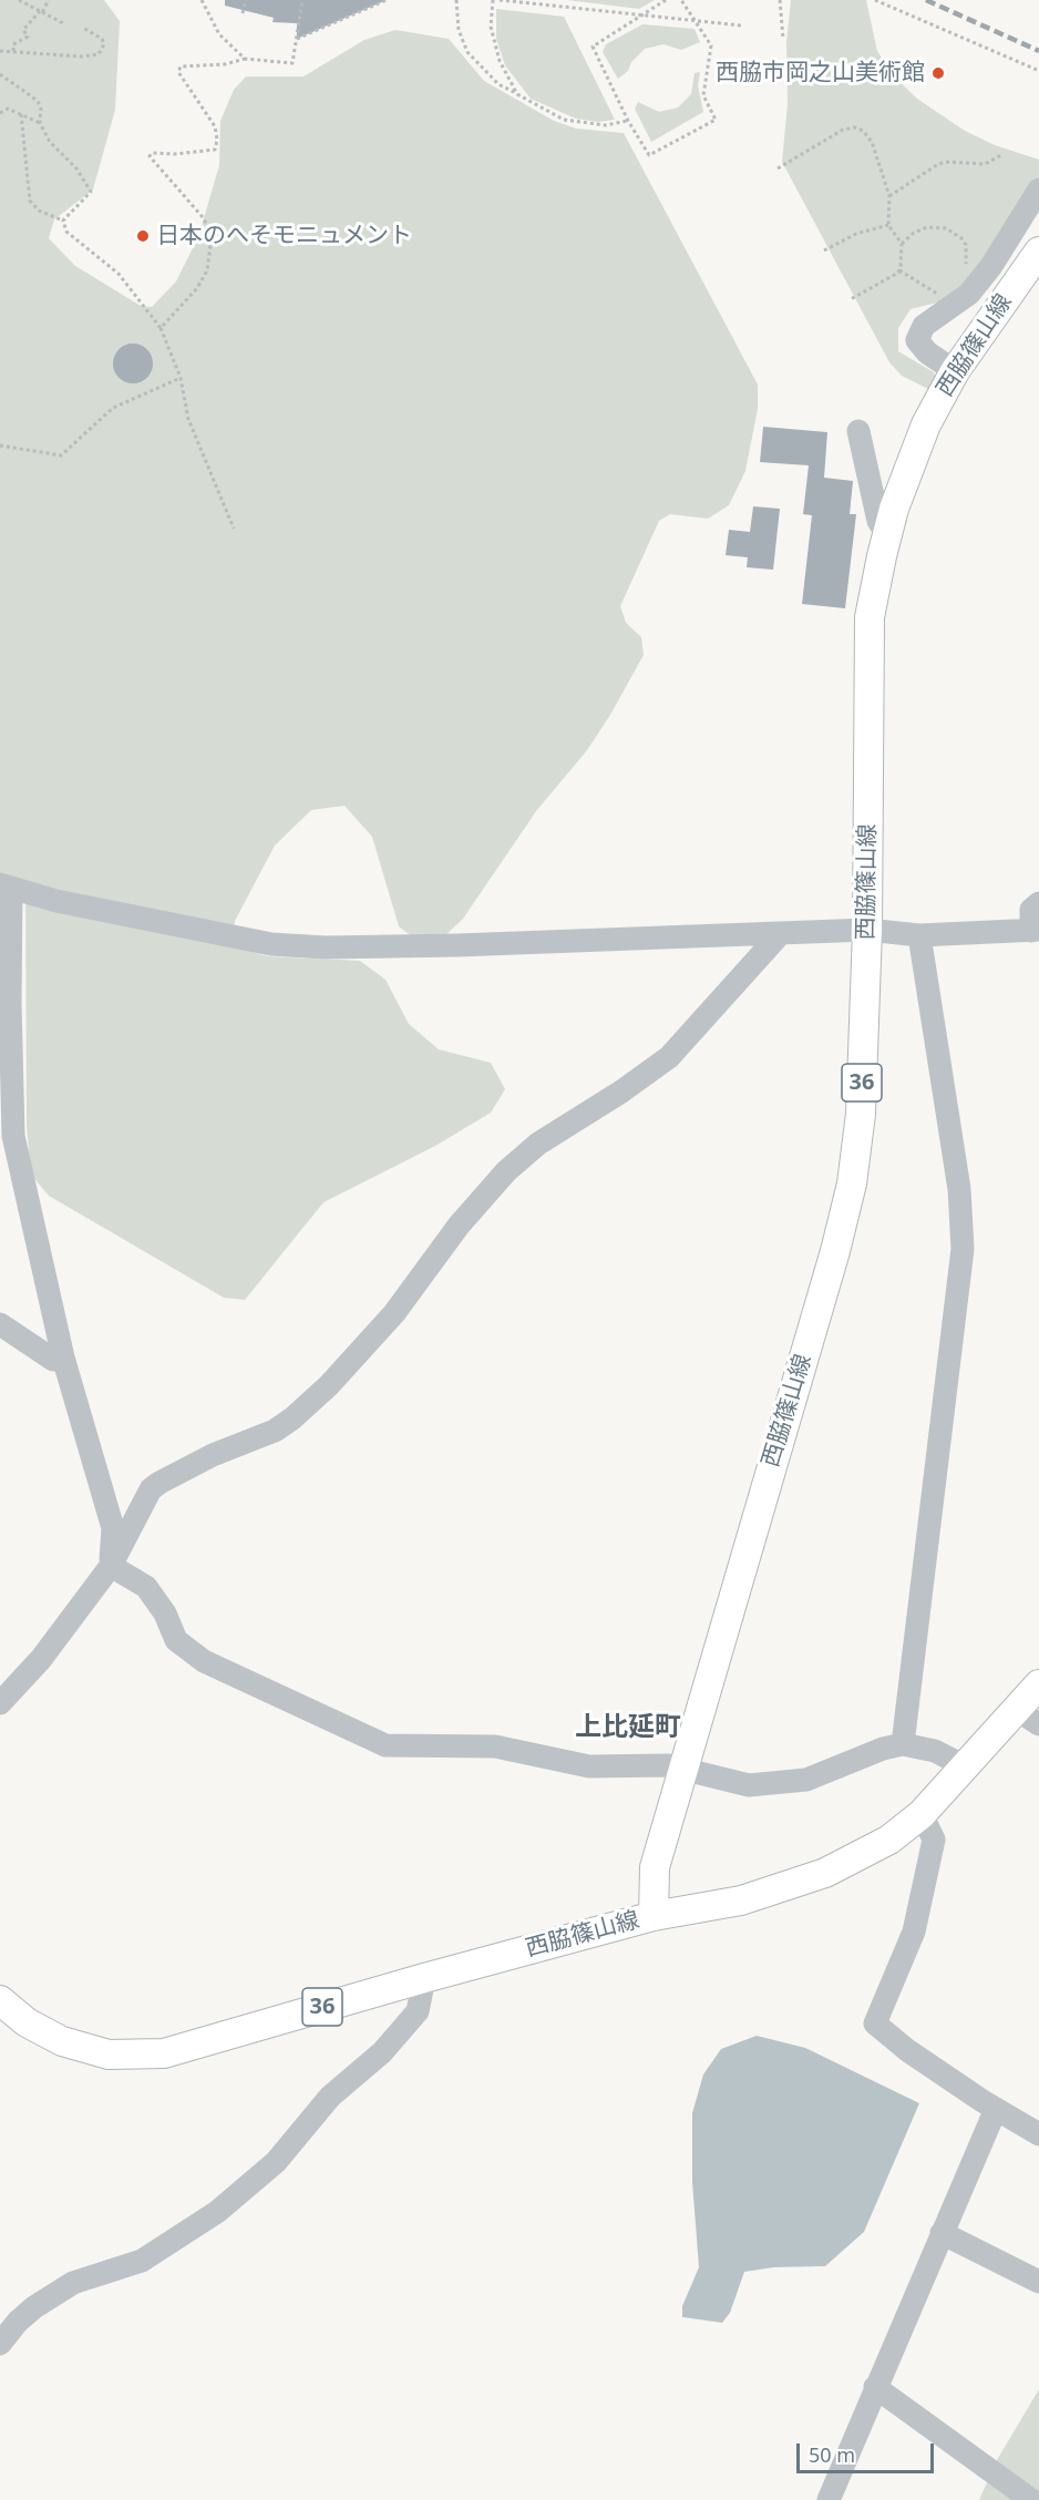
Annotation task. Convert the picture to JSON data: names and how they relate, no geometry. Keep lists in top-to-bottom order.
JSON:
{
  "streets": {
    "main road": ["西脇篠山線", "36"]
  },
  "districts": ["上比延町"],
  "places": ["西脇市岡之山美術館", "日本のへそモニュメント"],
  "scale_bar": "50 m"
}
